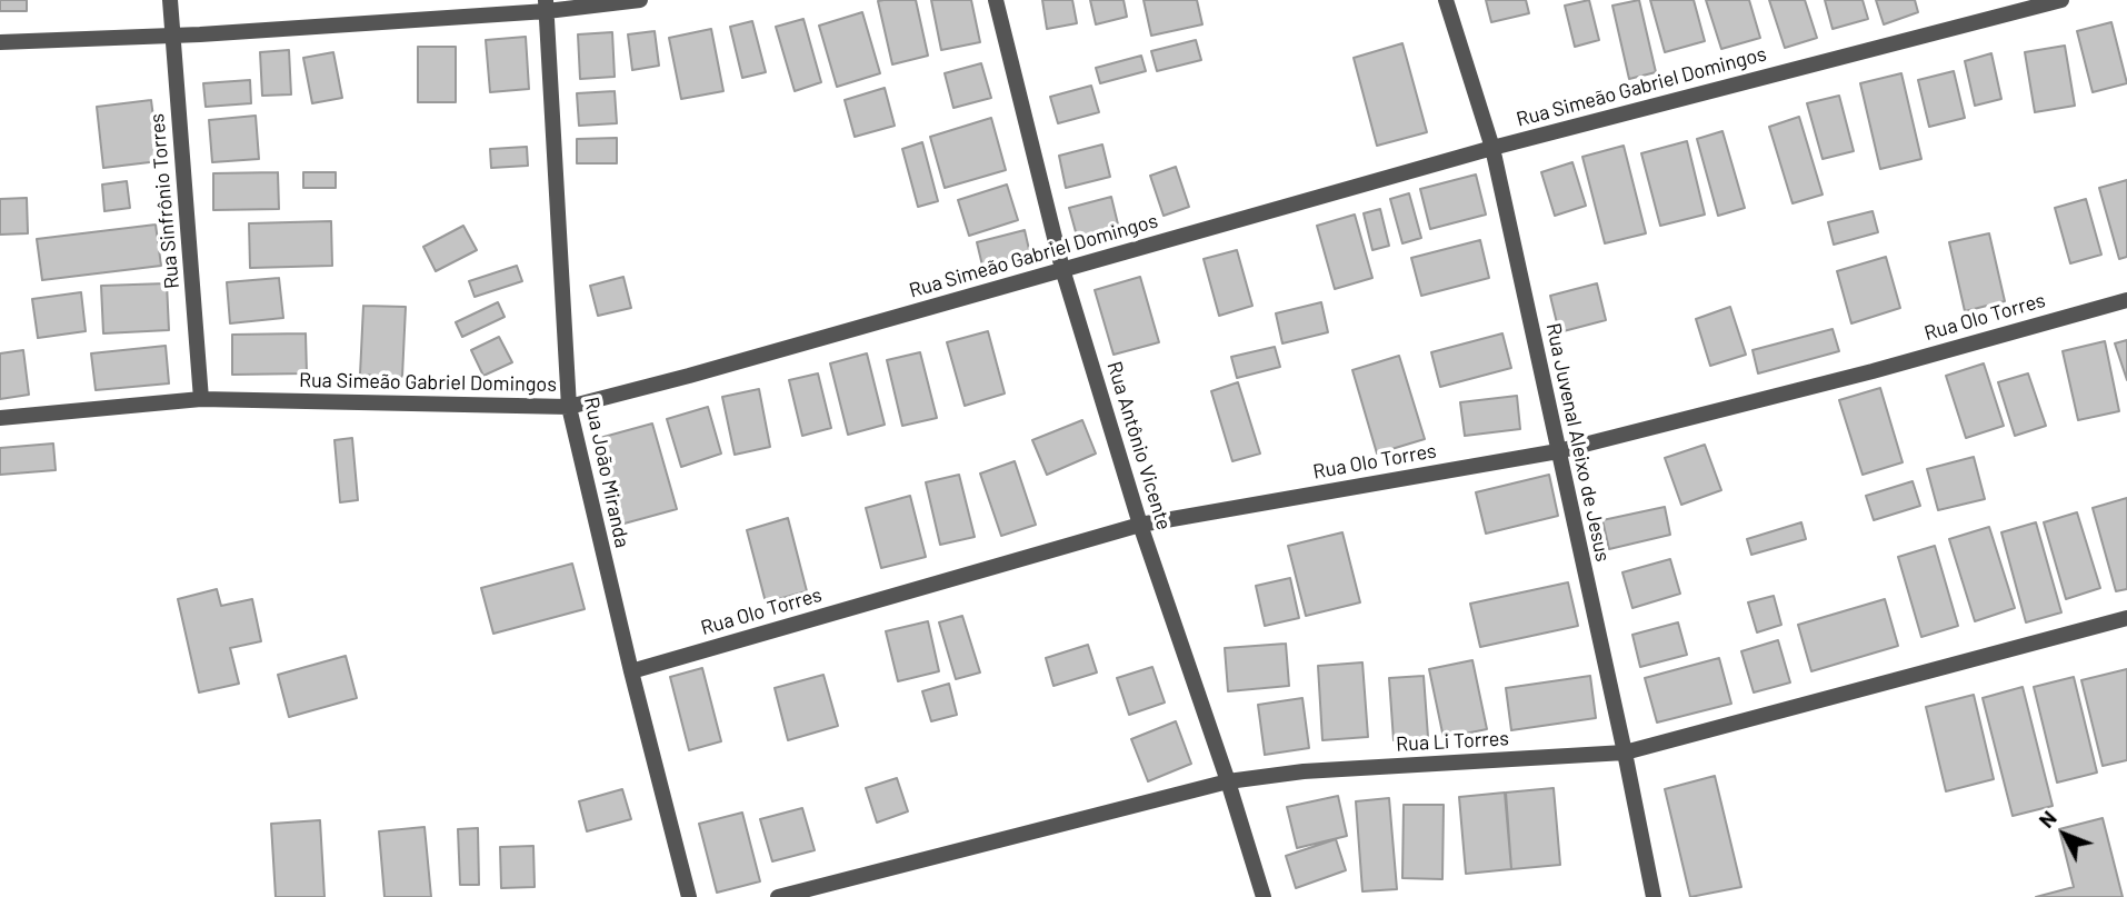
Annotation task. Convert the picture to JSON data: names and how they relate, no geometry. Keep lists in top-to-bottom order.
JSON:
{
  "streets": {
    "street": [
      "Rua Simeão Gabriel Domingos",
      "Rua Sinfrônio Torres",
      "Rua Olo Torres",
      "Rua Juvenal Aleixo de Jesus",
      "Rua Antônio Vicente",
      "Rua João Miranda",
      "Rua Li Torres"
    ]
  },
  "crossings": [
    ["Rua Simeão Gabriel Domingos", "Rua Sinfrônio Torres"],
    ["Rua Simeão Gabriel Domingos", "Rua Juvenal Aleixo de Jesus"],
    ["Rua Simeão Gabriel Domingos", "Rua Antônio Vicente"],
    ["Rua Simeão Gabriel Domingos", "Rua João Miranda"],
    ["Rua Olo Torres", "Rua Juvenal Aleixo de Jesus"],
    ["Rua Olo Torres", "Rua Antônio Vicente"],
    ["Rua Olo Torres", "Rua João Miranda"],
    ["Rua Juvenal Aleixo de Jesus", "Rua Li Torres"],
    ["Rua Antônio Vicente", "Rua Li Torres"]
  ],
  "north": "top left"
}
